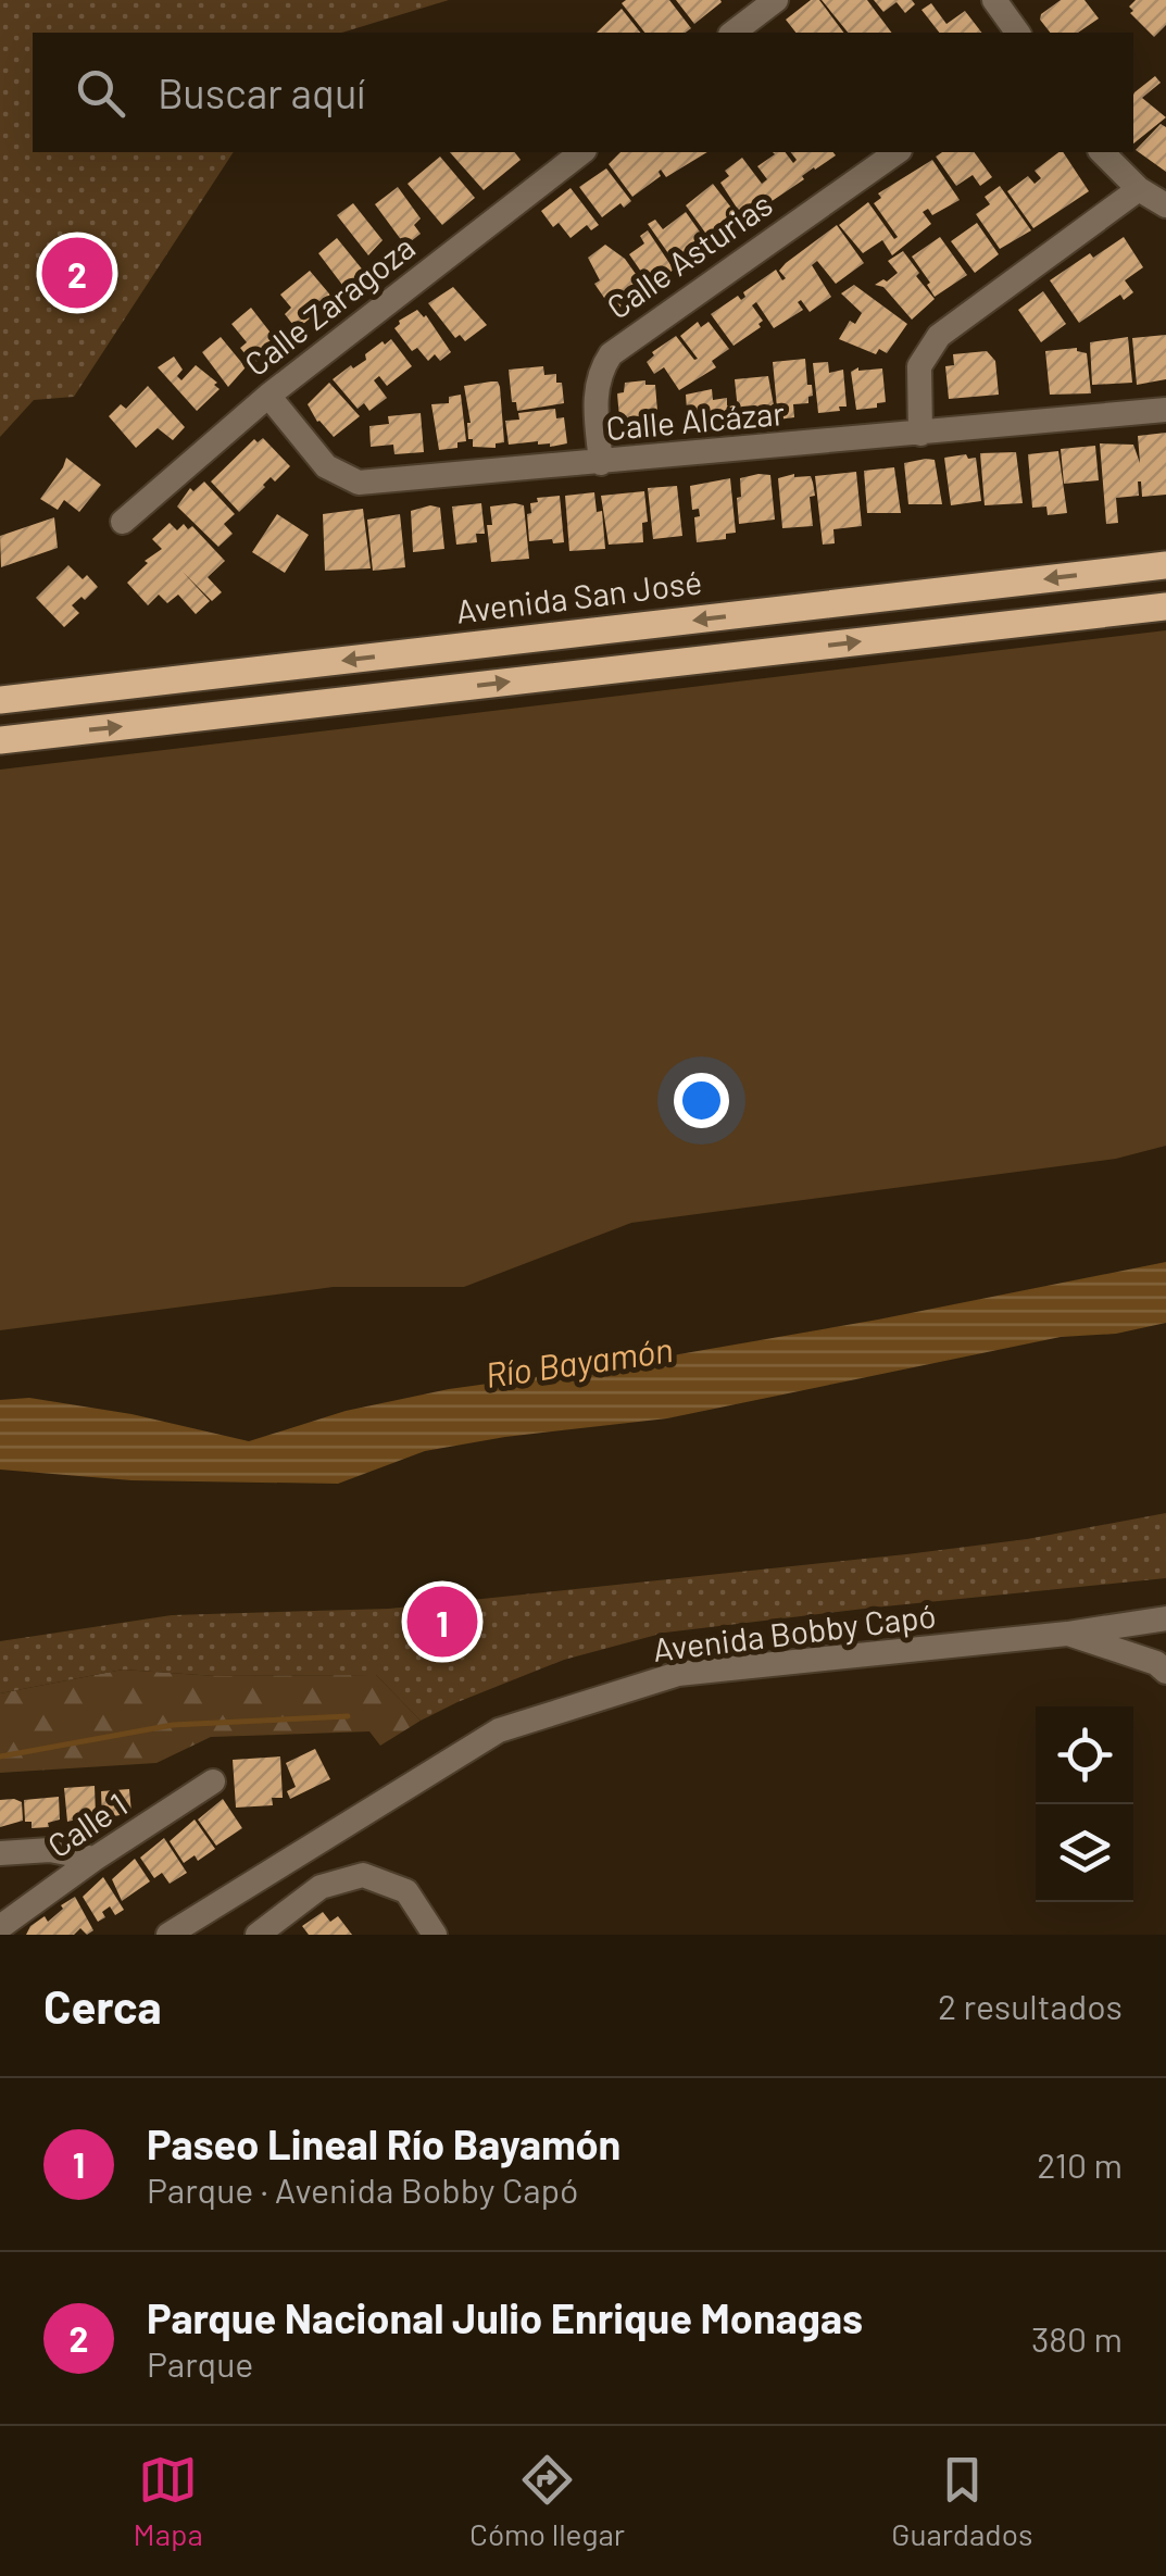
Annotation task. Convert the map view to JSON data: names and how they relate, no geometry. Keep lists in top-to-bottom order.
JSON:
{
  "streets": {
    "main road": ["Avenida San José"],
    "street": [
      "Calle Asturias",
      "Calle Zaragoza",
      "Calle Alcázar",
      "Avenida Bobby Capó",
      "Calle 1"
    ]
  },
  "crossings": [
    ["Calle Asturias", "Calle Alcázar"],
    ["Calle Zaragoza", "Calle Alcázar"]
  ],
  "water": ["Río Bayamón"],
  "page": {
    "search": "Buscar aquí",
    "pins": ["2", "1"],
    "heading": ["Cerca", "2 resultados"],
    "list": [
      {
        "mark": "1",
        "name": "Paseo Lineal Río Bayamón",
        "note": "Parque · Avenida Bobby Capó",
        "value": "210 m"
      },
      {
        "mark": "2",
        "name": "Parque Nacional Julio Enrique Monagas",
        "note": "Parque",
        "value": "380 m"
      }
    ],
    "nav": ["Mapa", "Cómo llegar", "Guardados"]
  }
}
